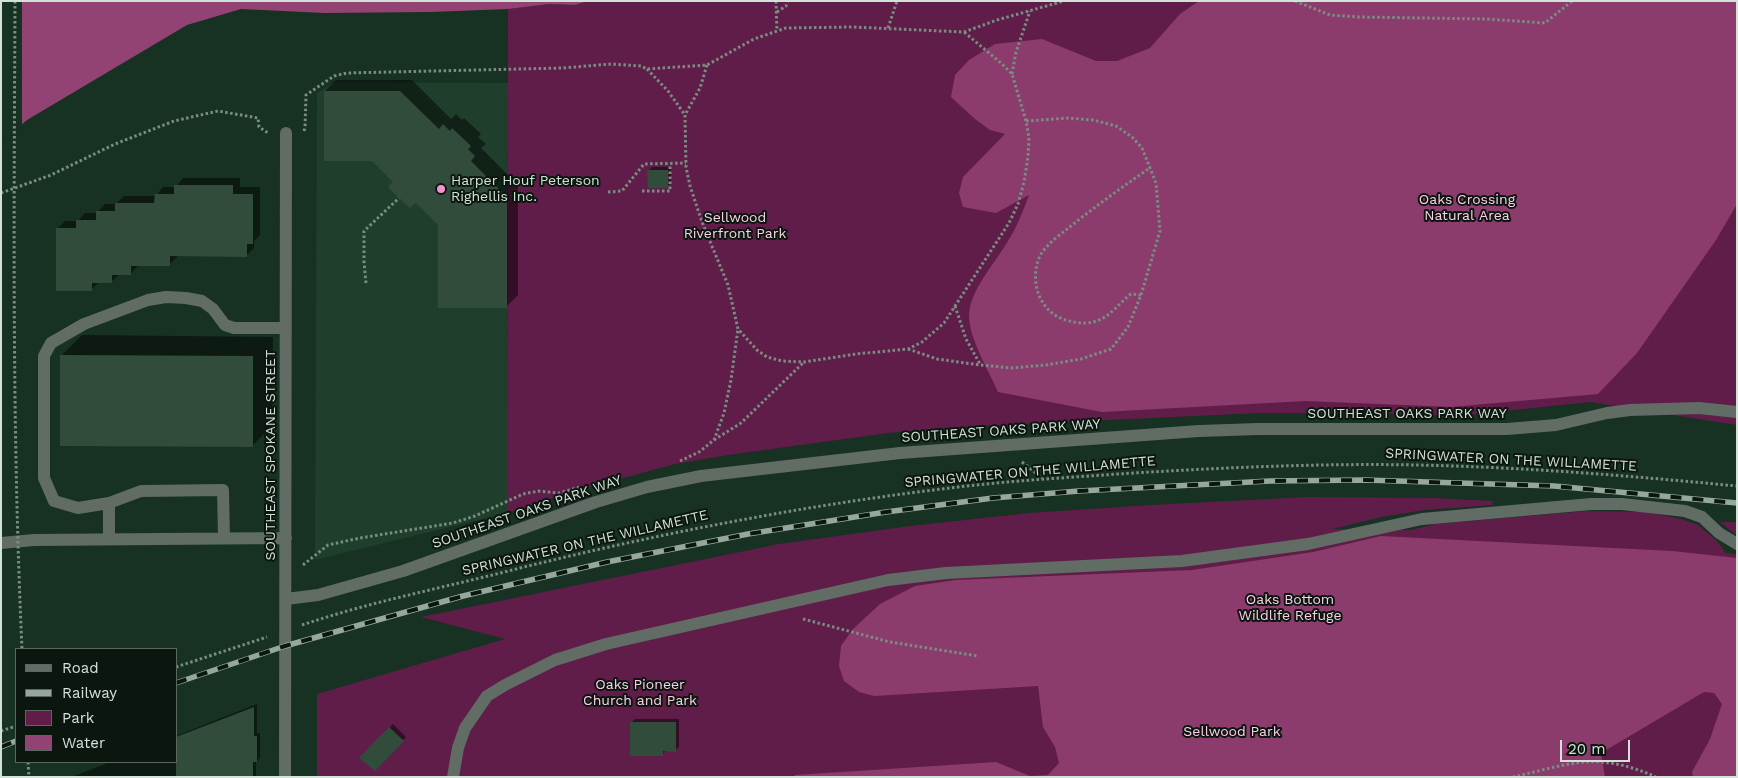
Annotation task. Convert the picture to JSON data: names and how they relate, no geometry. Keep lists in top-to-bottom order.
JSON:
{
  "streets": {
    "street": ["SOUTHEAST OAKS PARK WAY", "SOUTHEAST SPOKANE STREET"],
    "path": ["SPRINGWATER ON THE WILLAMETTE"]
  },
  "crossings": [
    ["SOUTHEAST OAKS PARK WAY", "SOUTHEAST SPOKANE STREET"]
  ],
  "parks": [
    "Oaks Crossing Natural Area",
    "Sellwood Riverfront Park",
    "Oaks Bottom Wildlife Refuge",
    "Oaks Pioneer Church and Park",
    "Sellwood Park"
  ],
  "places": ["Harper Houf Peterson Righellis Inc."],
  "legend": [
    "Road",
    "Railway",
    "Park",
    "Water"
  ],
  "scale_bar": "20 m"
}
